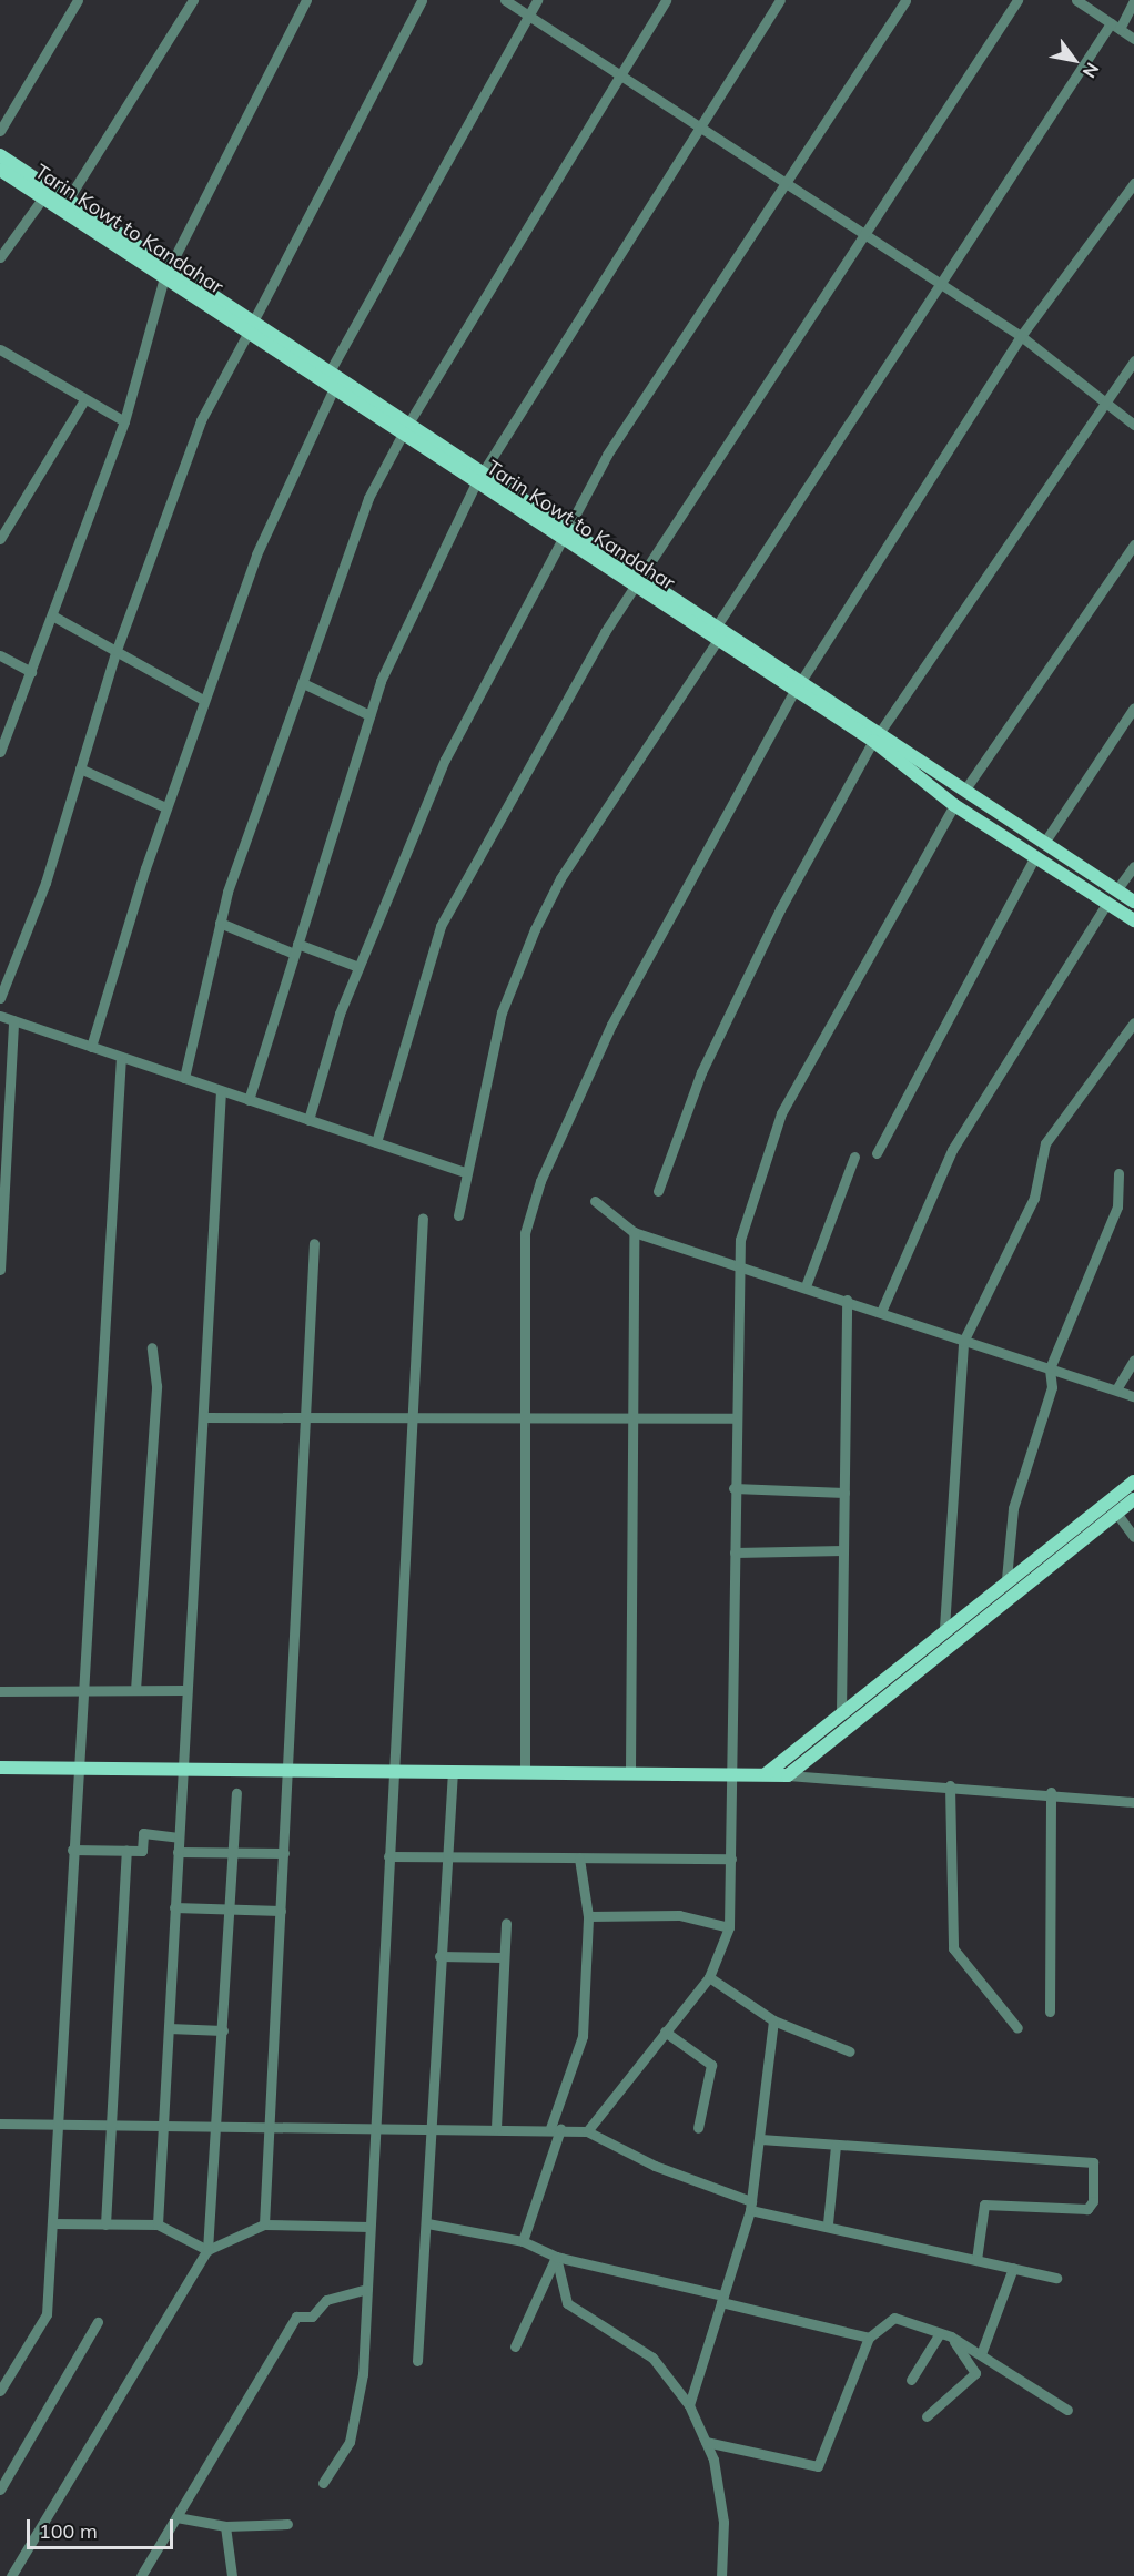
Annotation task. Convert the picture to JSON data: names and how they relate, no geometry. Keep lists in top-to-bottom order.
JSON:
{
  "streets": {
    "main road": ["Tarin Kowt to Kandahar"]
  },
  "scale_bar": "100 m",
  "north": "bottom right"
}
